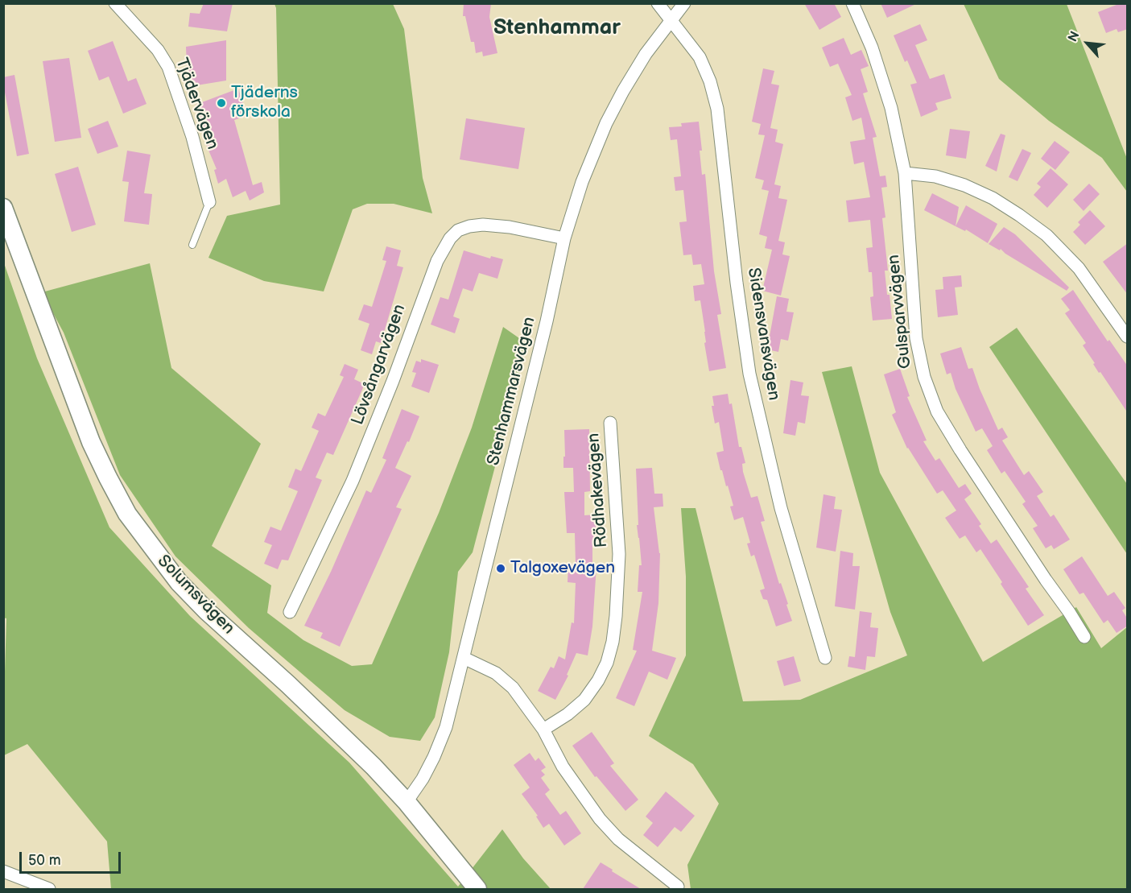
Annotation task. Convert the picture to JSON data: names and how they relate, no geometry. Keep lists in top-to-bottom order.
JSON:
{
  "streets": {
    "main road": ["Solumsvägen"],
    "street": [
      "Tjädervägen",
      "Gulsparvvägen",
      "Sidensvansvägen",
      "Lövsångarvägen",
      "Stenhammarsvägen",
      "Rödhakevägen"
    ]
  },
  "crossings": [
    ["Sidensvansvägen", "Stenhammarsvägen"],
    ["Lövsångarvägen", "Stenhammarsvägen"],
    ["Stenhammarsvägen", "Solumsvägen"]
  ],
  "districts": ["Stenhammar"],
  "places": ["Tjäderns förskola", "Talgoxevägen"],
  "scale_bar": "50 m",
  "north": "top left"
}
